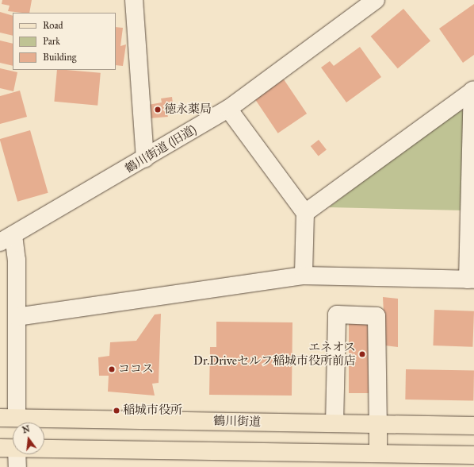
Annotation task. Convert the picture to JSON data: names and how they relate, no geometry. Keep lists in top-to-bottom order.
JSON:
{
  "streets": {
    "main road": ["鶴川街道"],
    "street": ["鶴川街道 (旧道)"]
  },
  "places": [
    "徳永薬局",
    "エネオス Dr.Driveセルフ稲城市役所前店",
    "ココス",
    "稲城市役所"
  ],
  "legend": ["Road", "Park", "Building"],
  "north": "top"
}
